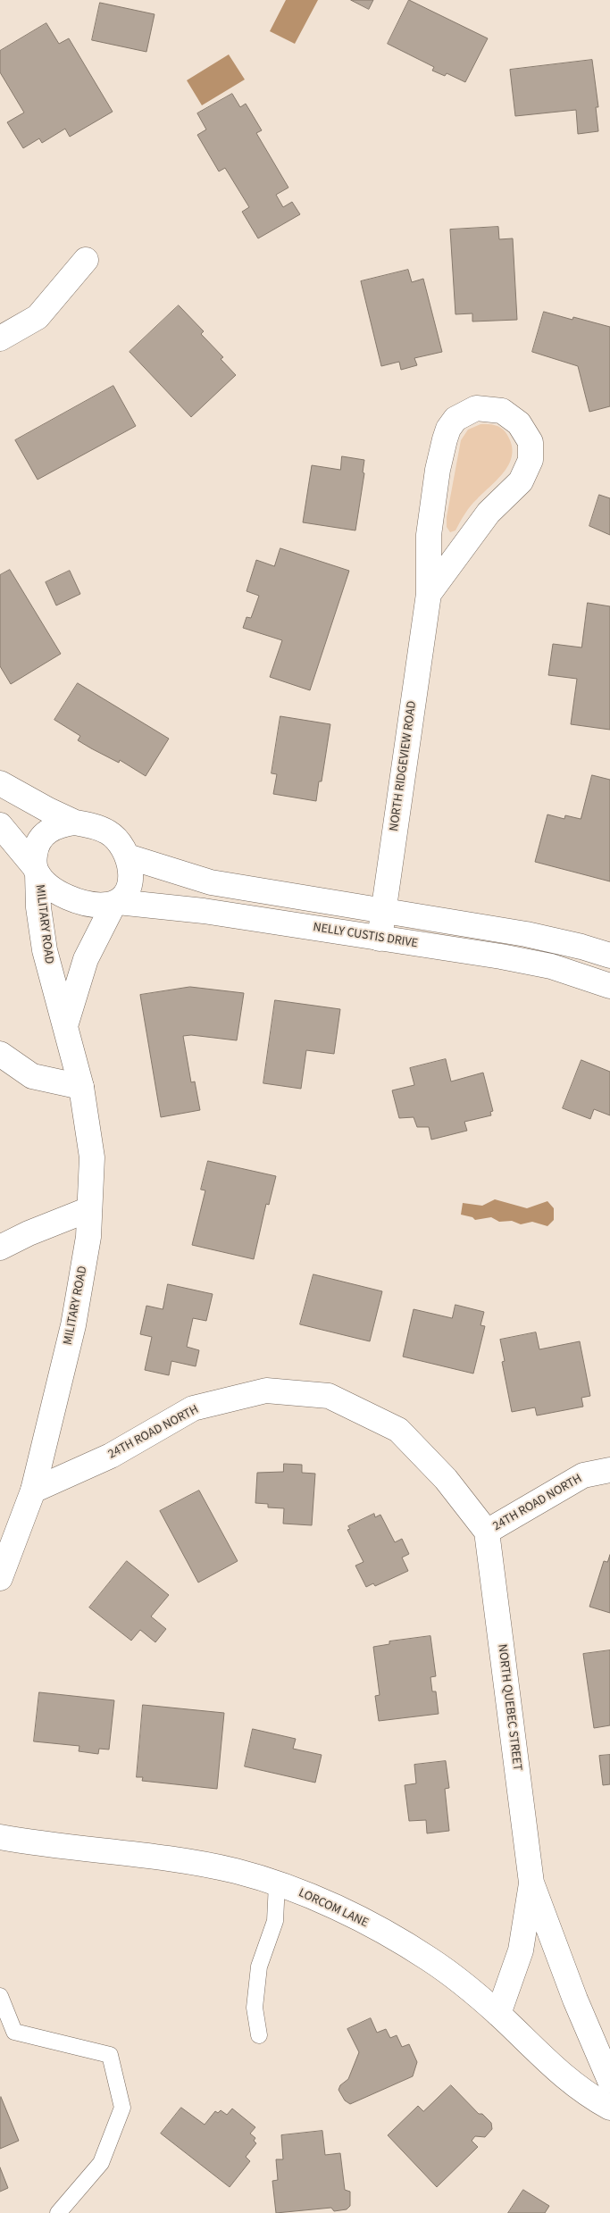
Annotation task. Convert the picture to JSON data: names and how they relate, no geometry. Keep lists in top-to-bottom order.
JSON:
{
  "streets": {
    "street": [
      "NORTH RIDGEVIEW ROAD",
      "MILITARY ROAD",
      "NELLY CUSTIS DRIVE",
      "24TH ROAD NORTH",
      "NORTH QUEBEC STREET",
      "LORCOM LANE"
    ]
  },
  "crossings": [
    ["NORTH RIDGEVIEW ROAD", "NELLY CUSTIS DRIVE"],
    ["MILITARY ROAD", "NELLY CUSTIS DRIVE"],
    ["MILITARY ROAD", "24TH ROAD NORTH"],
    ["24TH ROAD NORTH", "NORTH QUEBEC STREET"],
    ["NORTH QUEBEC STREET", "LORCOM LANE"]
  ]
}
